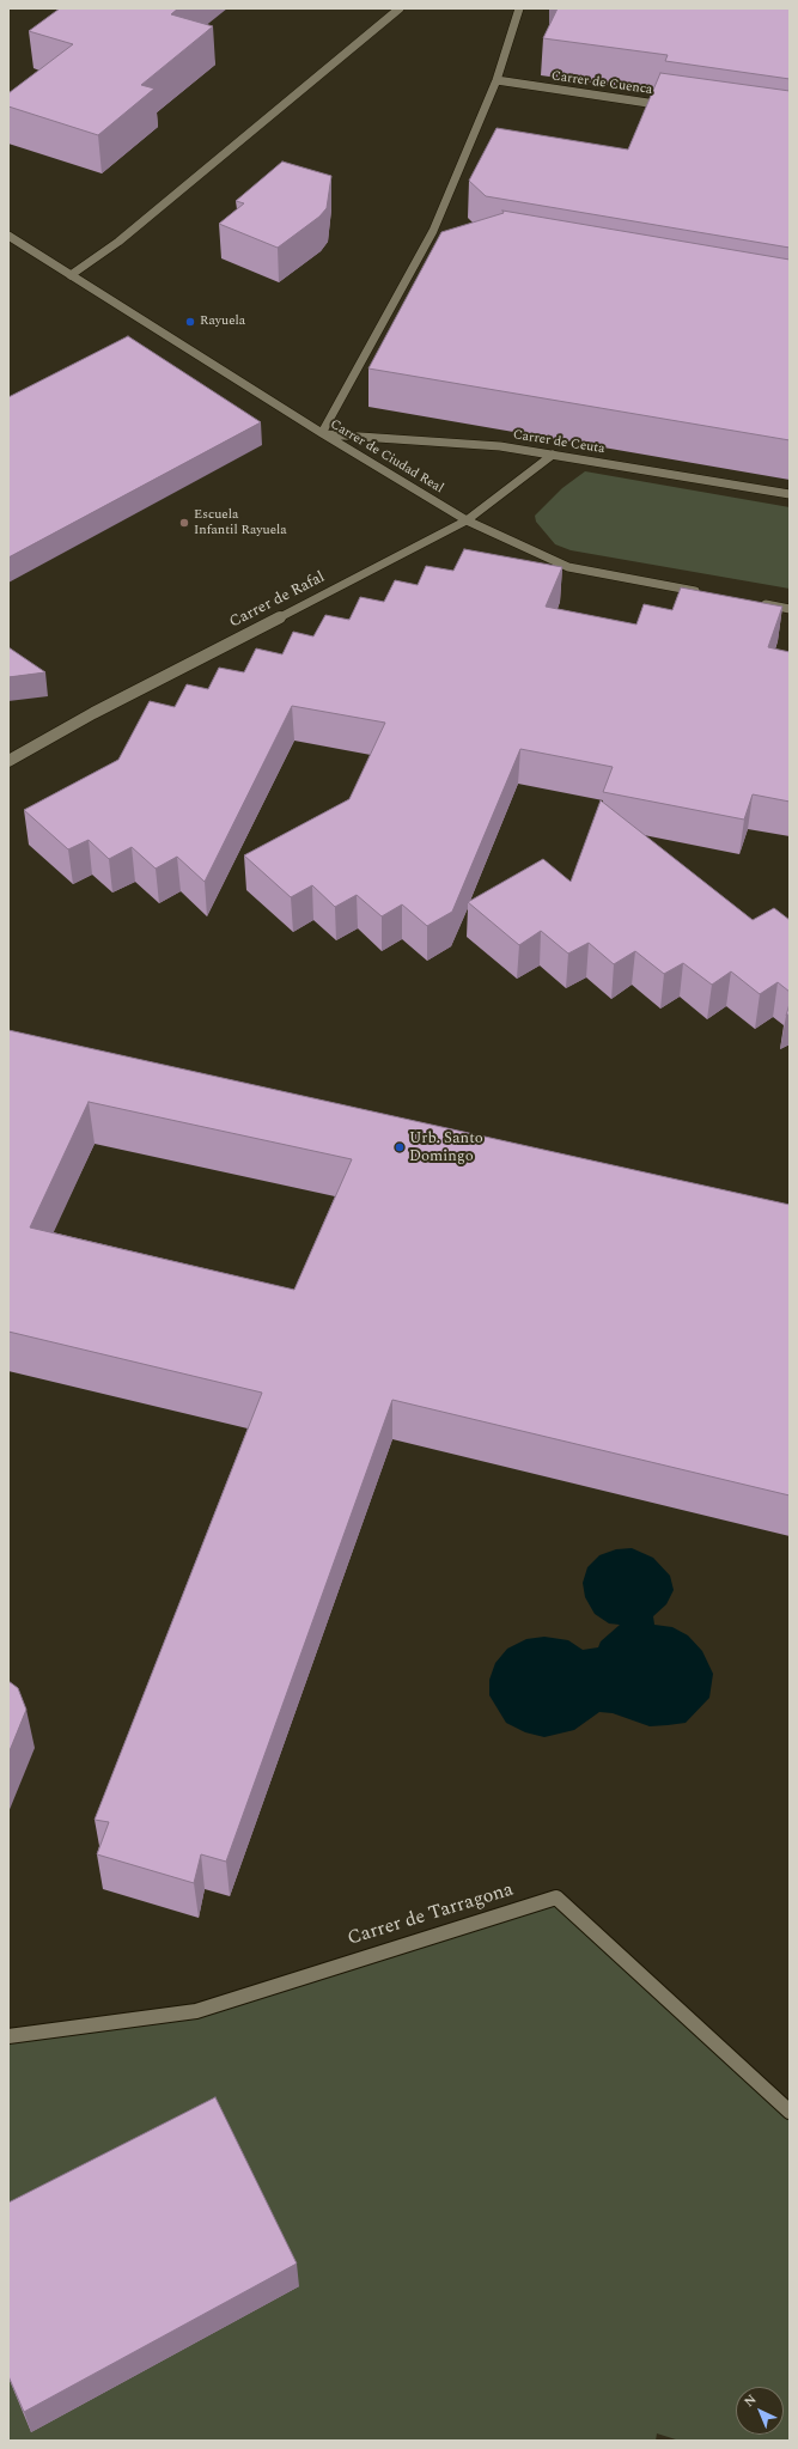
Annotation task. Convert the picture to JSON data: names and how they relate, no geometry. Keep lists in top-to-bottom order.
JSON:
{
  "streets": {
    "street": [
      "Carrer de Cuenca",
      "Carrer de Ceuta",
      "Carrer de Ciudad Real",
      "Carrer de Rafal",
      "Carrer de Tarragona"
    ]
  },
  "crossings": [
    ["Carrer de Ceuta", "Carrer de Ciudad Real"],
    ["Carrer de Ceuta", "Carrer de Rafal"],
    ["Carrer de Ciudad Real", "Carrer de Rafal"]
  ],
  "places": ["Rayuela", "Escuela Infantil Rayuela", "Urb. Santo Domingo"],
  "north": "top left"
}
